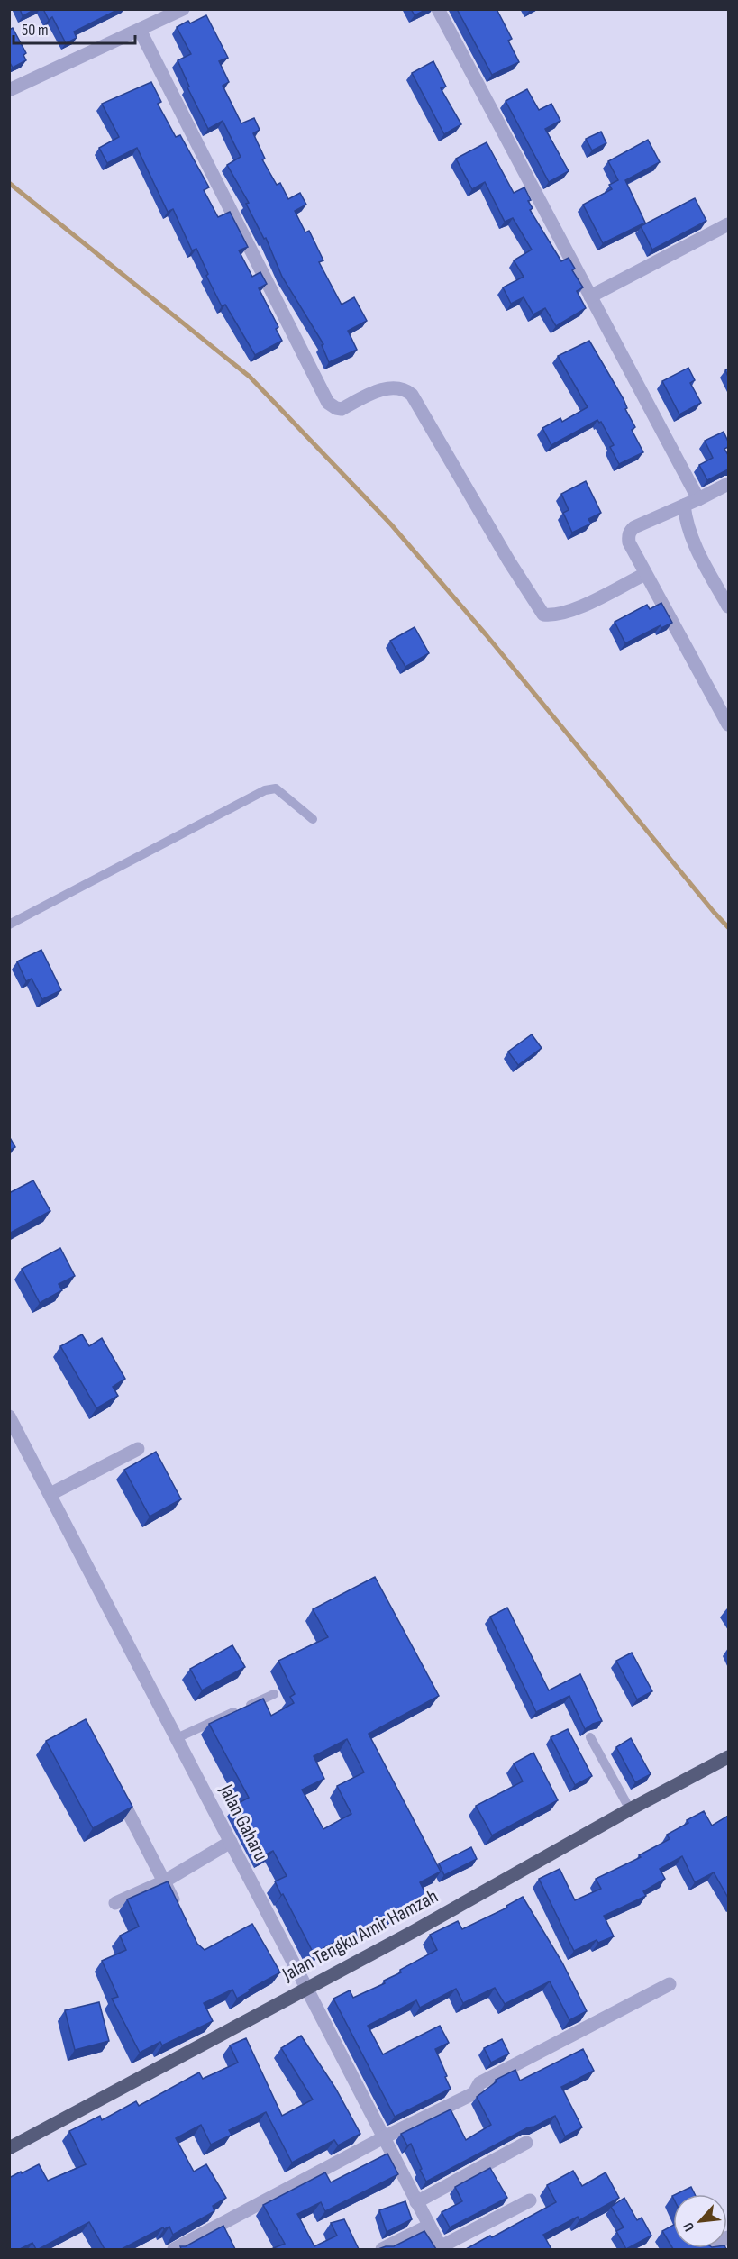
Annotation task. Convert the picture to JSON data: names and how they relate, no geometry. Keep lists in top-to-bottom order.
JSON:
{
  "streets": {
    "main road": ["Jalan Tengku Amir Hamzah"],
    "street": ["Jalan Gaharu"]
  },
  "crossings": [
    ["Jalan Gaharu", "Jalan Tengku Amir Hamzah"]
  ],
  "scale_bar": "50 m",
  "north": "bottom left"
}
